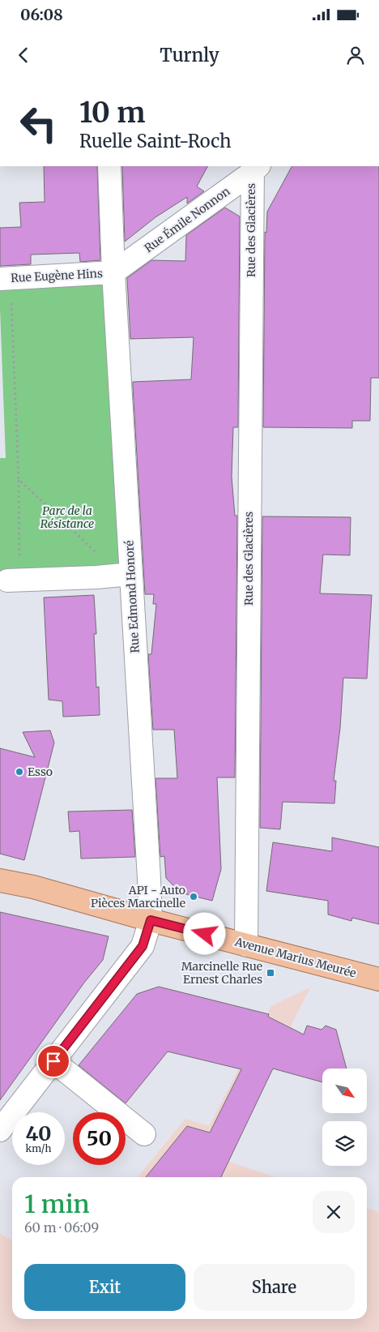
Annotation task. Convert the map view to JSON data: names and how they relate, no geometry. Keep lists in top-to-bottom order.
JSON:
{
  "streets": {
    "main road": ["Avenue Marius Meurée"],
    "street": [
      "Rue Émile Nonnon",
      "Rue des Glacières",
      "Rue Eugène Hins",
      "Rue Edmond Honoré"
    ]
  },
  "crossings": [
    ["Rue Émile Nonnon", "Rue des Glacières"],
    ["Rue Émile Nonnon", "Rue Eugène Hins"],
    ["Rue Émile Nonnon", "Rue Edmond Honoré"],
    ["Rue des Glacières", "Avenue Marius Meurée"],
    ["Rue Eugène Hins", "Rue Edmond Honoré"],
    ["Rue Edmond Honoré", "Avenue Marius Meurée"]
  ],
  "parks": ["Parc de la Résistance"],
  "places": {
    "other": ["Esso", "API - Auto Pièces Marcinelle"],
    "transit": ["Marcinelle Rue Ernest Charles"]
  },
  "north": "bottom right",
  "page": {
    "status": "06:08",
    "header": "Turnly",
    "turn": ["10 m", "Ruelle Saint-Roch"],
    "speed": "40 km/h",
    "limit": "50",
    "heading": ["1 min", "60 m · 06:09"],
    "buttons": ["Exit", "Share"]
  }
}
